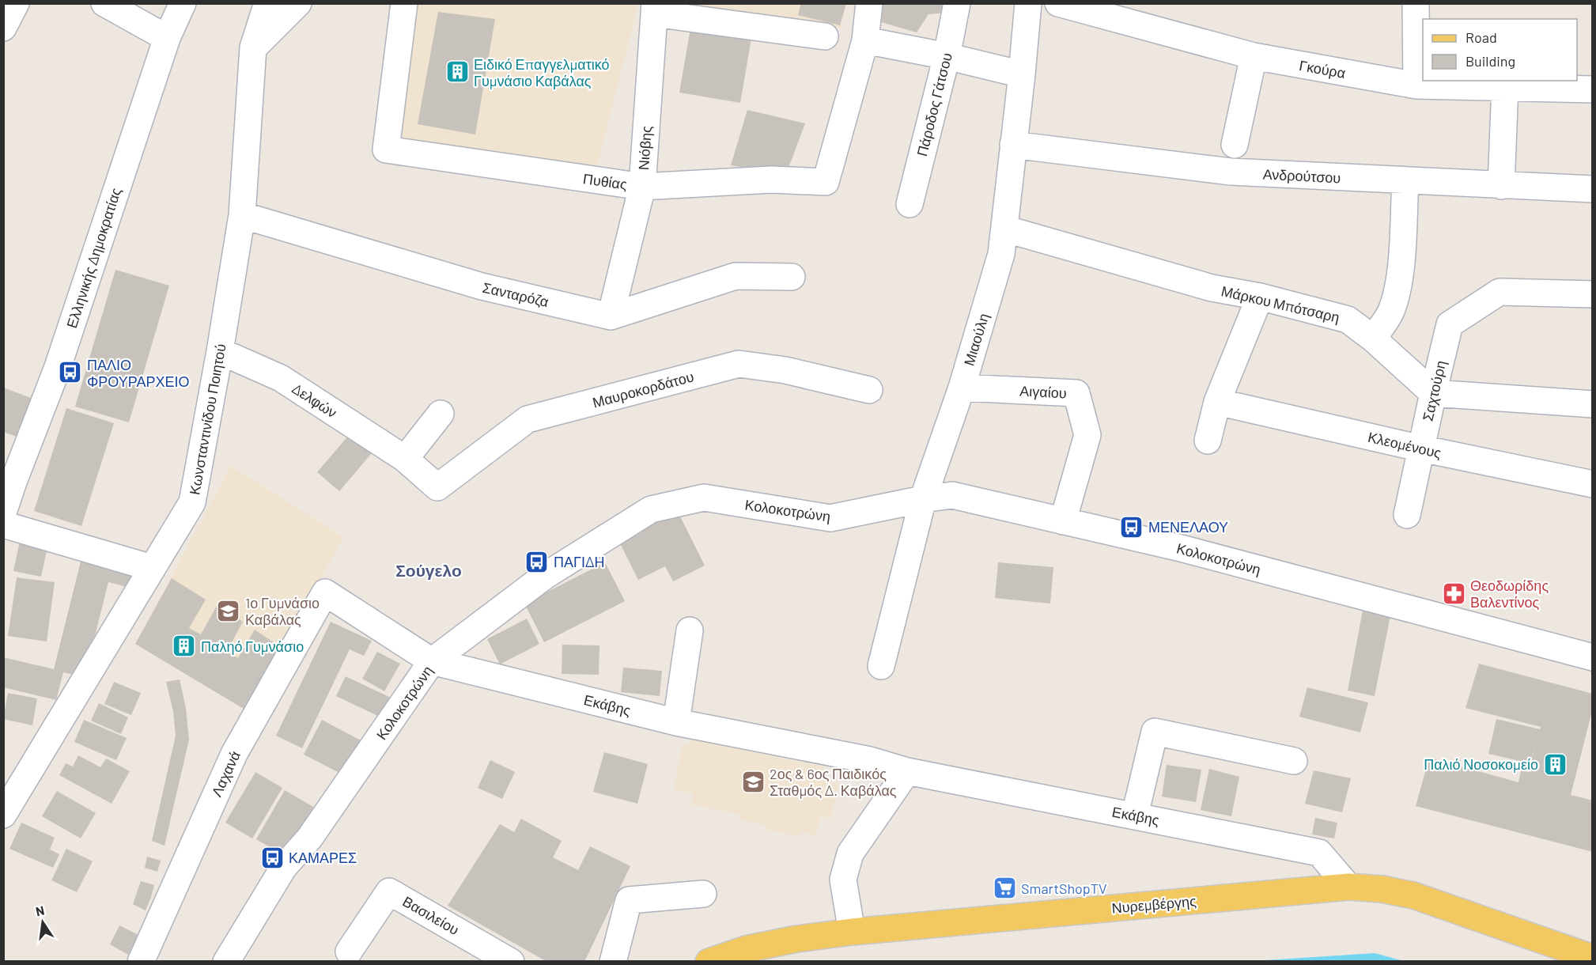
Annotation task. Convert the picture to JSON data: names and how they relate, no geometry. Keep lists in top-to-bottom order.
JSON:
{
  "streets": {
    "main road": ["Νυρεμβέργης"],
    "street": [
      "Γκούρα",
      "Πάροδος Γάτσου",
      "Νιόβης",
      "Ανδρούτσου",
      "Πυθίας",
      "Ελληνικής Δημοκρατίας",
      "Σανταρόζα",
      "Μάρκου Μπότσαρη",
      "Μιαούλη",
      "Μαυροκορδάτου",
      "Σαχτούρη",
      "Αιγαίου",
      "Δελφών",
      "Κωνσταντινίδου Ποιητού",
      "Κλεομένους",
      "Κολοκοτρώνη",
      "Εκάβης",
      "Λαχανά",
      "Βασιλείου"
    ]
  },
  "crossings": [
    ["Νιόβης", "Πυθίας"],
    ["Νιόβης", "Σανταρόζα"],
    ["Ανδρούτσου", "Μιαούλη"],
    ["Σανταρόζα", "Κωνσταντινίδου Ποιητού"],
    ["Μάρκου Μπότσαρη", "Μιαούλη"],
    ["Μάρκου Μπότσαρη", "Σαχτούρη"],
    ["Μιαούλη", "Αιγαίου"],
    ["Μιαούλη", "Κολοκοτρώνη"],
    ["Μαυροκορδάτου", "Δελφών"],
    ["Σαχτούρη", "Κλεομένους"],
    ["Αιγαίου", "Κολοκοτρώνη"],
    ["Δελφών", "Κωνσταντινίδου Ποιητού"],
    ["Κολοκοτρώνη", "Εκάβης"],
    ["Εκάβης", "Λαχανά"],
    ["Εκάβης", "Νυρεμβέργης"]
  ],
  "districts": ["Σούγελο"],
  "places": {
    "building": ["Ειδικό Επαγγελματικό Γυμνάσιο Καβάλας", "Παληό Γυμνάσιο", "Παλιό Νοσοκομείο"],
    "bus stop": [
      "ΠΑΛΙΟ ΦΡΟΥΡΑΡΧΕΙΟ",
      "ΜΕΝΕΛΑΟΥ",
      "ΠΑΓΙΔΗ",
      "ΚΑΜΑΡΕΣ"
    ],
    "pharmacy": ["Θεοδωρίδης Βαλεντίνος"],
    "school or university": ["1ο Γυμνάσιο Καβάλας", "2ος & 6ος Παιδικός Σταθμός Δ. Καβάλας"],
    "supermarket": ["SmartShopTV"]
  },
  "legend": ["Road", "Building"],
  "north": "top"
}
